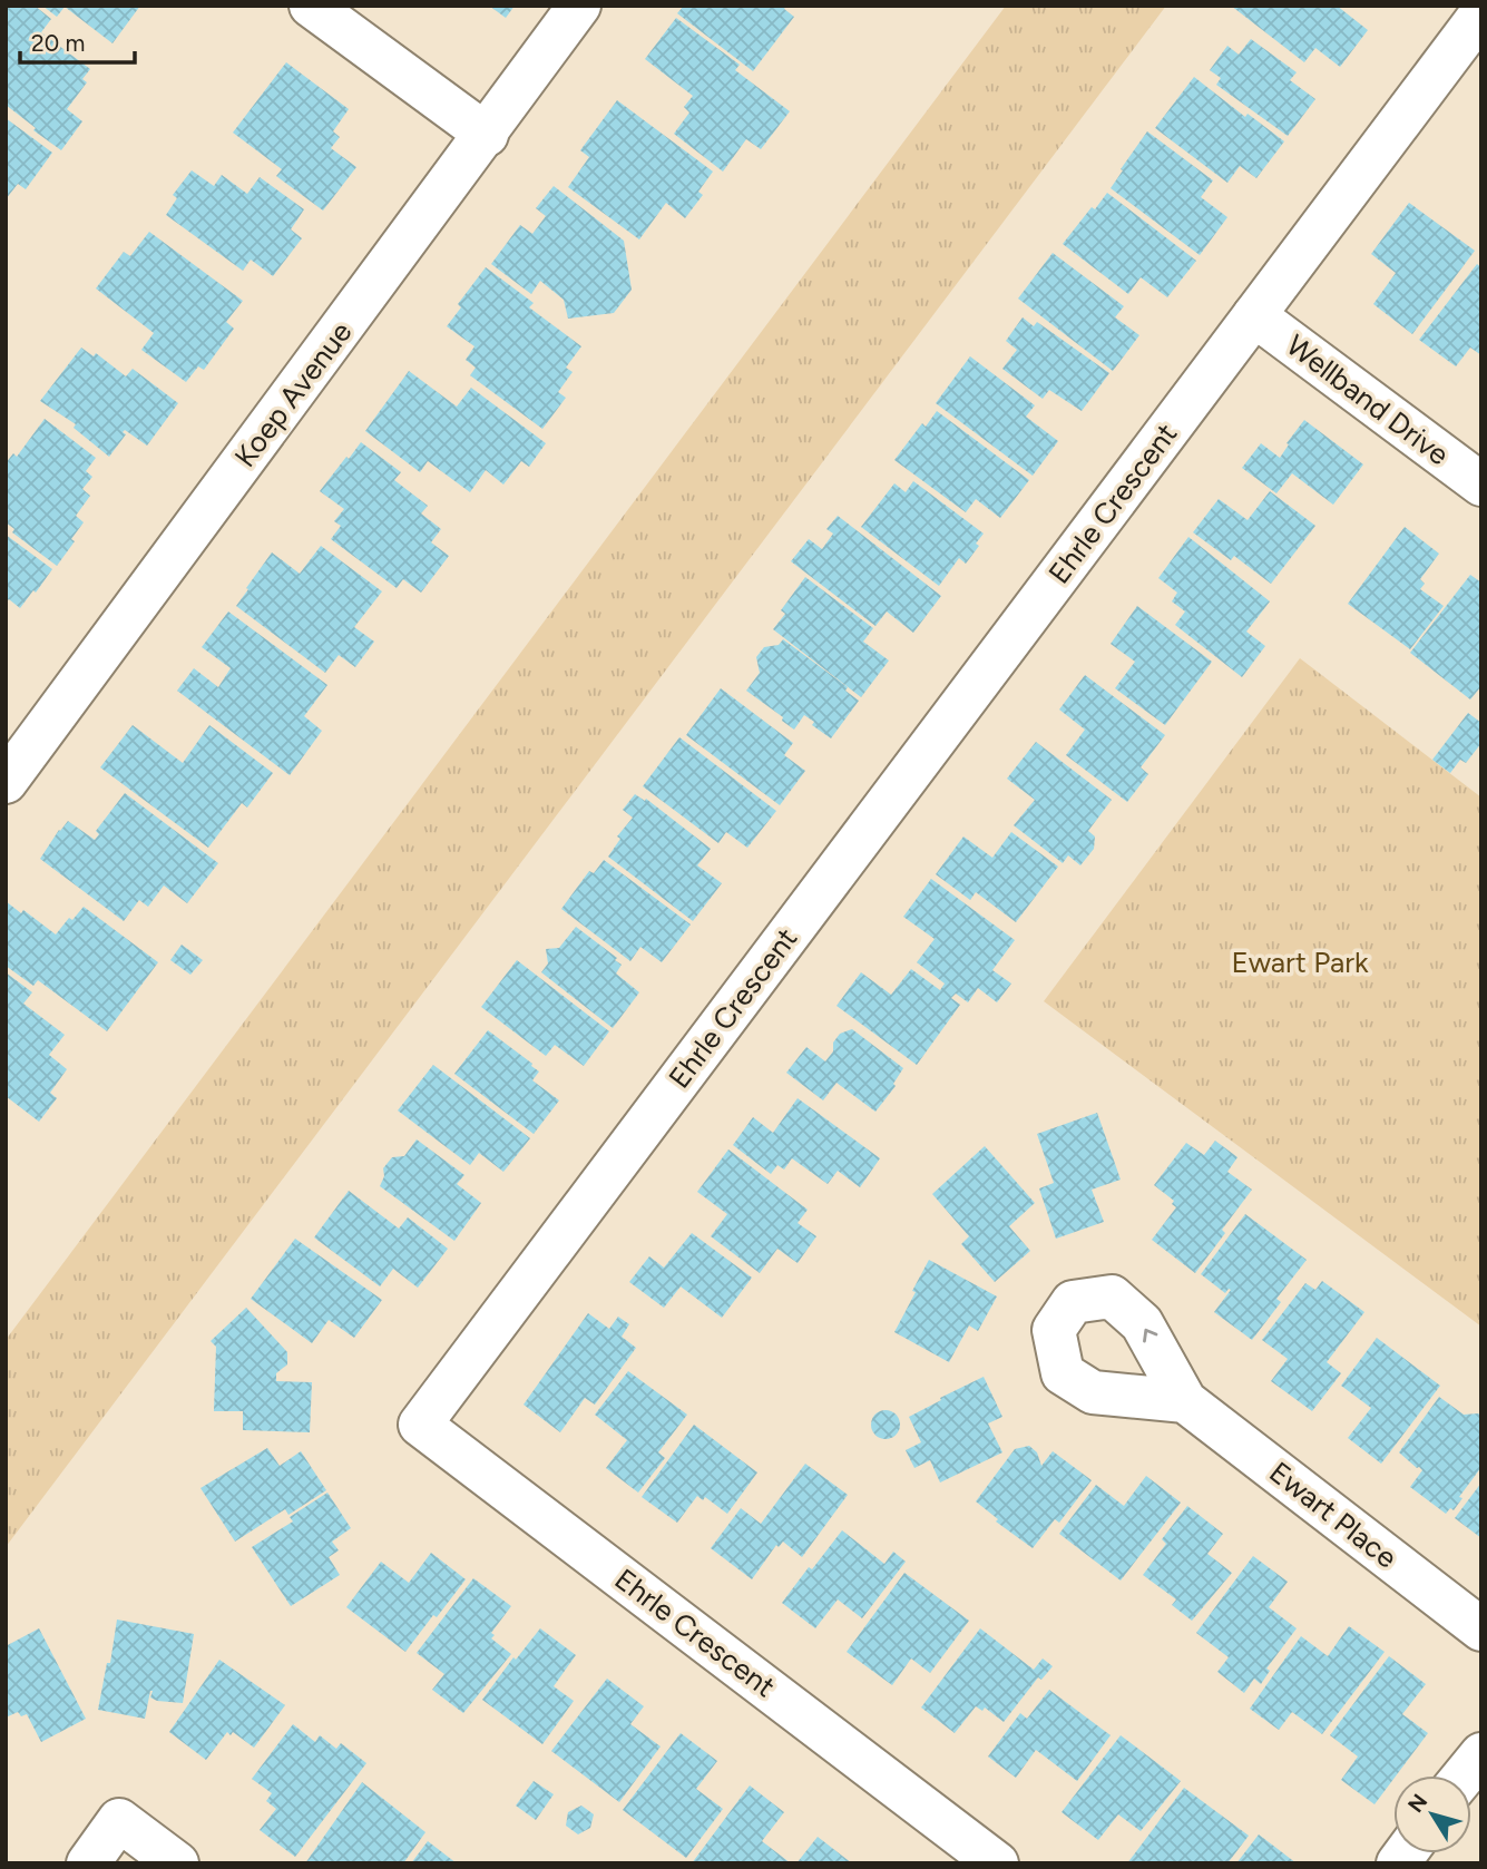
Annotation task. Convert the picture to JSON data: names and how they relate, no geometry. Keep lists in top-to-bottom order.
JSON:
{
  "streets": {
    "street": [
      "Koep Avenue",
      "Wellband Drive",
      "Ehrle Crescent",
      "Ewart Place"
    ]
  },
  "crossings": [
    ["Wellband Drive", "Ehrle Crescent"]
  ],
  "parks": ["Ewart Park"],
  "scale_bar": "20 m",
  "north": "top left"
}
